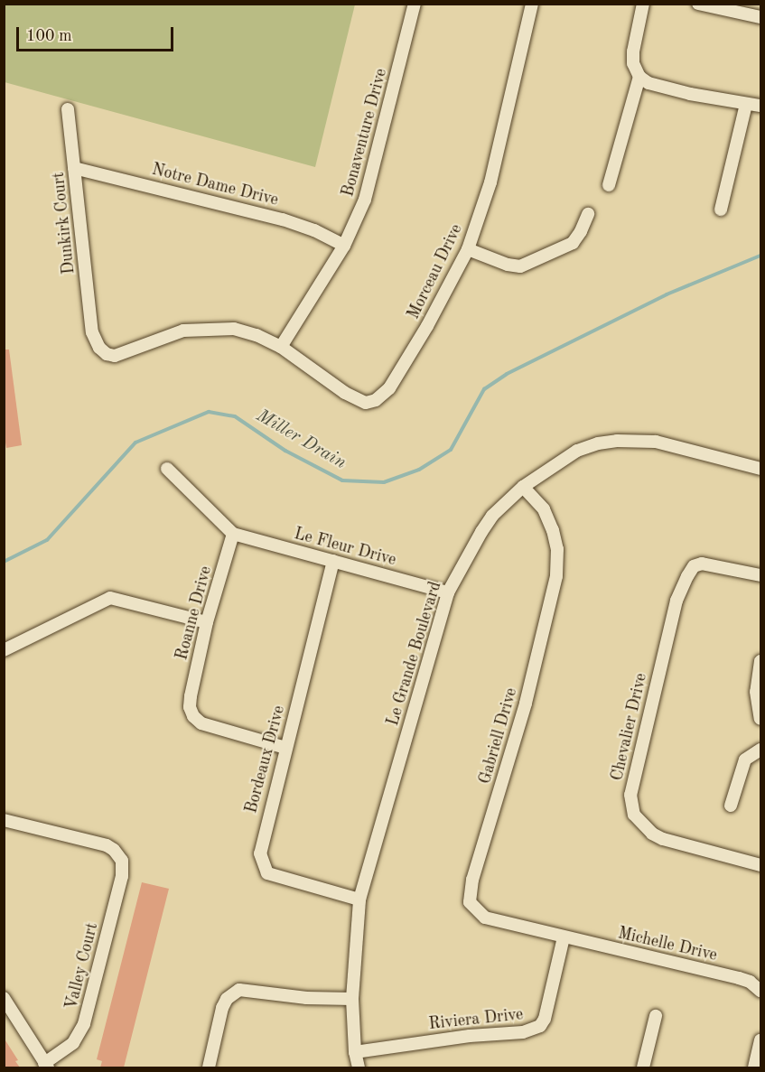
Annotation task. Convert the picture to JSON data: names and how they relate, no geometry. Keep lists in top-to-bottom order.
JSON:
{
  "streets": {
    "street": [
      "Bonaventure Drive",
      "Notre Dame Drive",
      "Dunkirk Court",
      "Morceau Drive",
      "Le Fleur Drive",
      "Roanne Drive",
      "Le Grande Boulevard",
      "Chevalier Drive",
      "Gabriell Drive",
      "Bordeaux Drive",
      "Michelle Drive",
      "Valley Court",
      "Riviera Drive"
    ]
  },
  "crossings": [
    ["Bonaventure Drive", "Notre Dame Drive"],
    ["Bonaventure Drive", "Morceau Drive"],
    ["Notre Dame Drive", "Dunkirk Court"],
    ["Dunkirk Court", "Morceau Drive"],
    ["Le Fleur Drive", "Roanne Drive"],
    ["Le Fleur Drive", "Le Grande Boulevard"],
    ["Le Fleur Drive", "Bordeaux Drive"],
    ["Roanne Drive", "Bordeaux Drive"],
    ["Le Grande Boulevard", "Gabriell Drive"],
    ["Le Grande Boulevard", "Bordeaux Drive"],
    ["Le Grande Boulevard", "Riviera Drive"],
    ["Gabriell Drive", "Michelle Drive"],
    ["Gabriell Drive", "Riviera Drive"],
    ["Michelle Drive", "Riviera Drive"]
  ],
  "water": ["Miller Drain"],
  "scale_bar": "100 m"
}
